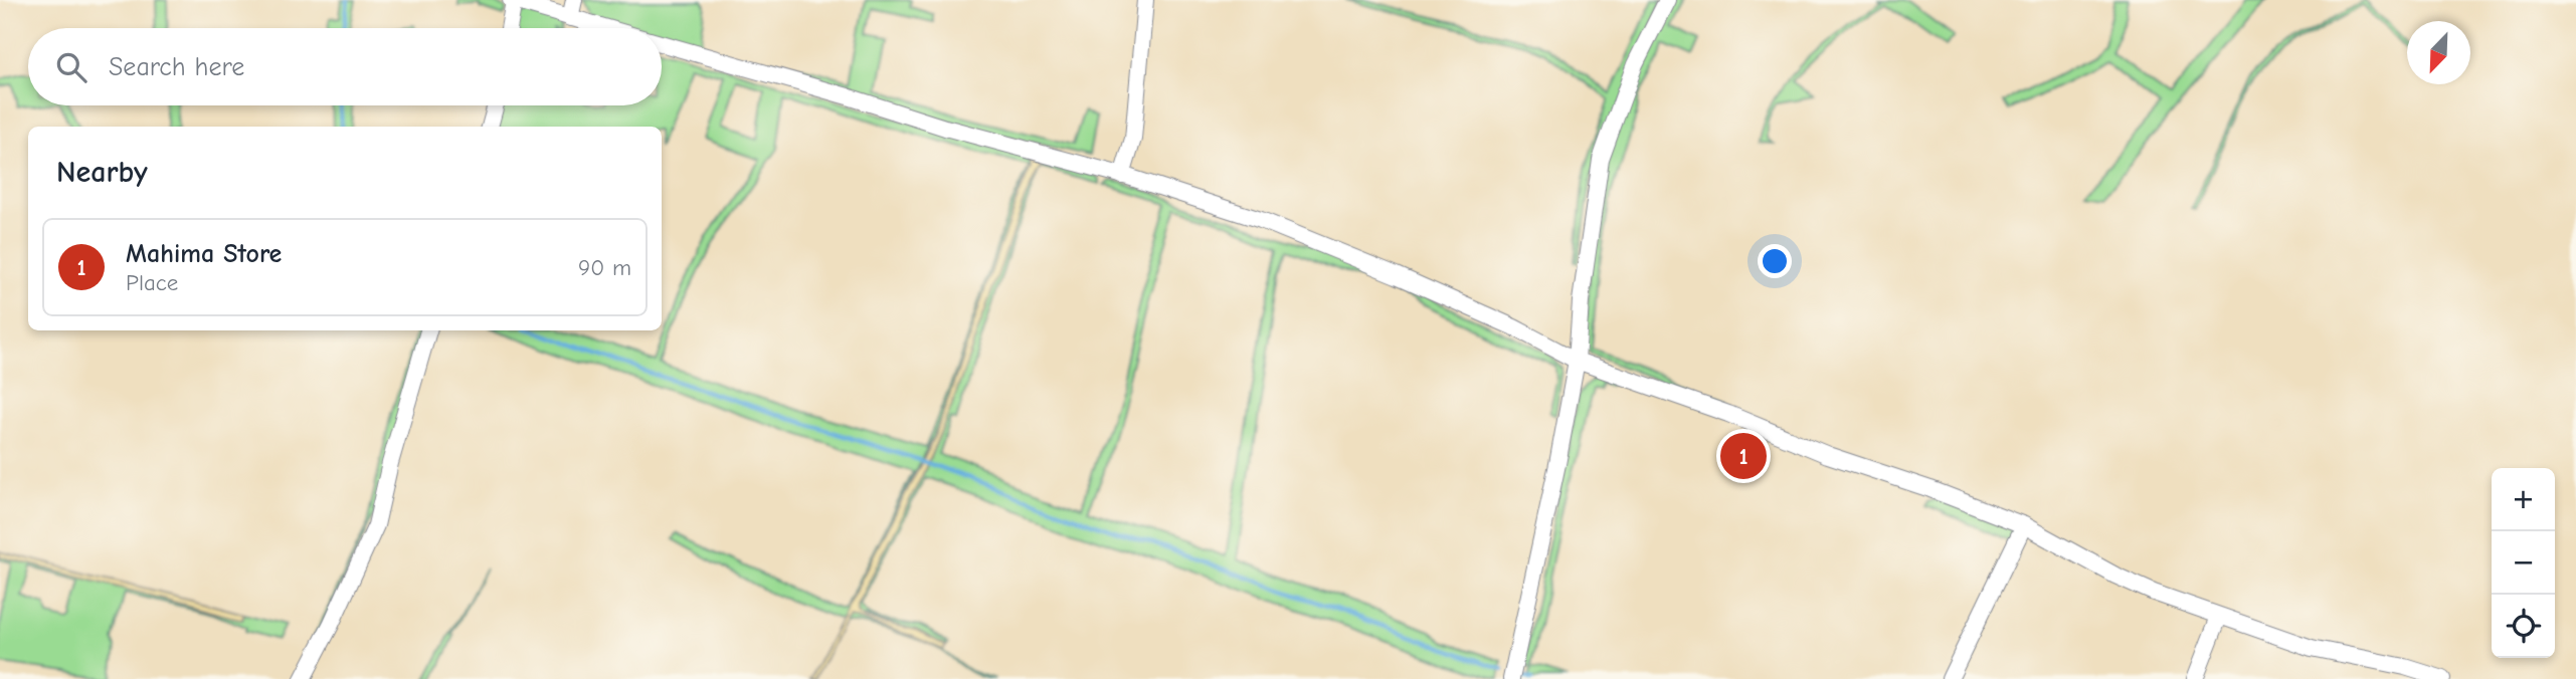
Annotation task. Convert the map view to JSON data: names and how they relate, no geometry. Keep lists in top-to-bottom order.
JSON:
{
  "north": "bottom left",
  "page": {
    "search": "Search here",
    "heading": "Nearby",
    "list": [
      {
        "mark": "1",
        "name": "Mahima Store",
        "note": "Place",
        "value": "90 m"
      }
    ],
    "pins": "1",
    "map_buttons": ["+", "−"]
  }
}
